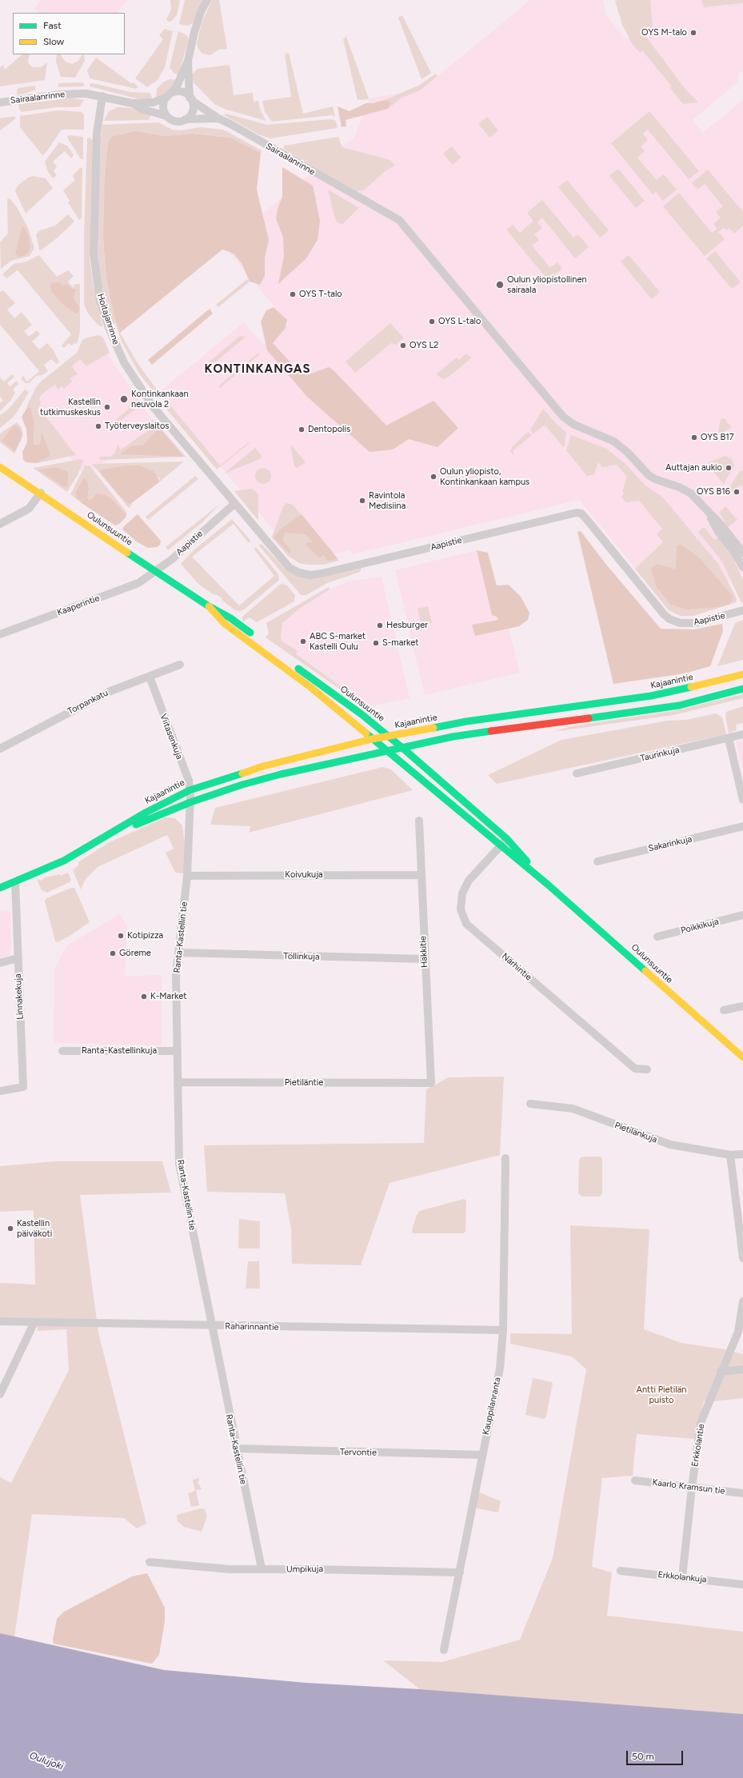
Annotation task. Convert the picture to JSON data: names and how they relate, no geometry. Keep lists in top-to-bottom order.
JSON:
{
  "streets": {
    "main road": ["Oulunsuuntie", "Kajaanintie"],
    "street": [
      "Sairaalanrinne",
      "Hoitajanrinne",
      "Aapistie",
      "Kaaperintie",
      "Torpankatu",
      "Viitasenkuja",
      "Taurinkuja",
      "Sakarinkuja",
      "Koivukuja",
      "Poikkikuja",
      "Ranta-Kastellin tie",
      "Häkkitie",
      "Töllinkuja",
      "Närhintie",
      "Linnakekuja",
      "Ranta-Kastellinkuja",
      "Pietiläntie",
      "Pietilänkuja",
      "Raharinnantie",
      "Kauppilanranta",
      "Erkkolantie",
      "Tervontie",
      "Kaarlo Kramsun tie",
      "Umpikuja",
      "Erkkolankuja"
    ]
  },
  "crossings": [
    ["Sairaalanrinne", "Hoitajanrinne"],
    ["Hoitajanrinne", "Aapistie"],
    ["Oulunsuuntie", "Aapistie"],
    ["Oulunsuuntie", "Kaaperintie"],
    ["Oulunsuuntie", "Kajaanintie"],
    ["Oulunsuuntie", "Närhintie"],
    ["Aapistie", "Kaaperintie"],
    ["Kajaanintie", "Viitasenkuja"],
    ["Kajaanintie", "Ranta-Kastellin tie"],
    ["Kajaanintie", "Linnakekuja"],
    ["Torpankatu", "Viitasenkuja"],
    ["Viitasenkuja", "Ranta-Kastellin tie"],
    ["Koivukuja", "Ranta-Kastellin tie"],
    ["Koivukuja", "Häkkitie"],
    ["Ranta-Kastellin tie", "Töllinkuja"],
    ["Ranta-Kastellin tie", "Ranta-Kastellinkuja"],
    ["Ranta-Kastellin tie", "Pietiläntie"],
    ["Ranta-Kastellin tie", "Raharinnantie"],
    ["Ranta-Kastellin tie", "Tervontie"],
    ["Ranta-Kastellin tie", "Umpikuja"],
    ["Häkkitie", "Töllinkuja"],
    ["Häkkitie", "Pietiläntie"],
    ["Raharinnantie", "Kauppilanranta"],
    ["Kauppilanranta", "Tervontie"],
    ["Kauppilanranta", "Umpikuja"],
    ["Erkkolantie", "Kaarlo Kramsun tie"],
    ["Erkkolantie", "Erkkolankuja"]
  ],
  "districts": ["KONTINKANGAS"],
  "water": ["Oulujoki"],
  "parks": ["Antti Pietilän puisto"],
  "places": [
    "OYS M-talo",
    "Oulun yliopistollinen sairaala",
    "OYS T-talo",
    "OYS L-talo",
    "OYS L2",
    "Kontinkankaan neuvola 2",
    "Kastellin tutkimuskeskus",
    "Työterveyslaitos",
    "Dentopolis",
    "OYS B17",
    "Auttajan aukio",
    "Oulun yliopisto, Kontinkankaan kampus",
    "OYS B16",
    "Ravintola Medisiina",
    "Hesburger",
    "ABC S-market Kastelli Oulu",
    "S-market",
    "Kotipizza",
    "Göreme",
    "K-Market",
    "Kastellin päiväkoti"
  ],
  "legend": ["Fast", "Slow"],
  "scale_bar": "50 m"
}
